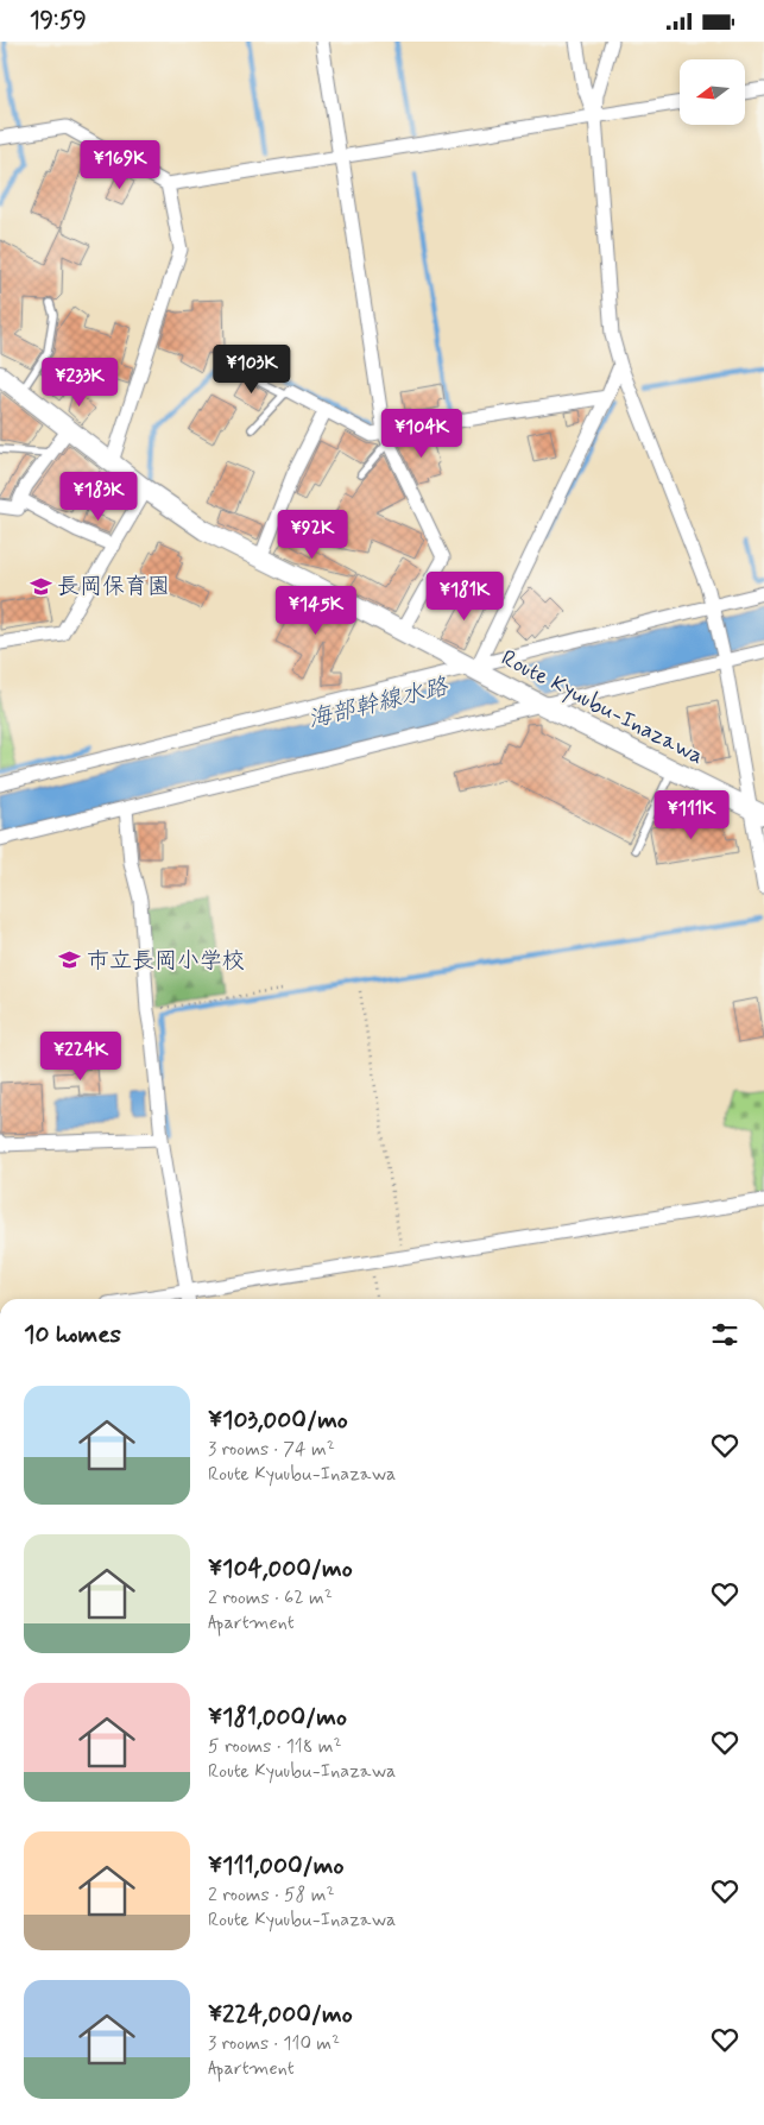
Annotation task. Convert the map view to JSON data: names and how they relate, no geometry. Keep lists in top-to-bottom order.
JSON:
{
  "streets": {
    "main road": ["Route Kyuubu-Inazawa"]
  },
  "water": ["海部幹線水路"],
  "places": {
    "school or university": ["長岡保育園", "市立長岡小学校"]
  },
  "north": "left",
  "page": {
    "status": "19:59",
    "price": [
      "¥169K",
      "¥103K",
      "¥233K",
      "¥104K",
      "¥183K",
      "¥92K",
      "¥181K",
      "¥145K",
      "¥111K",
      "¥224K"
    ],
    "heading": "10 homes",
    "list": [
      {
        "name": "¥103,000/mo",
        "note": "3 rooms · 74 m² · Route Kyuubu-Inazawa"
      },
      {
        "name": "¥104,000/mo",
        "note": "2 rooms · 62 m² · Apartment"
      },
      {
        "name": "¥181,000/mo",
        "note": "5 rooms · 118 m² · Route Kyuubu-Inazawa"
      },
      {
        "name": "¥111,000/mo",
        "note": "2 rooms · 58 m² · Route Kyuubu-Inazawa"
      },
      {
        "name": "¥224,000/mo",
        "note": "3 rooms · 110 m² · Apartment"
      }
    ]
  }
}
